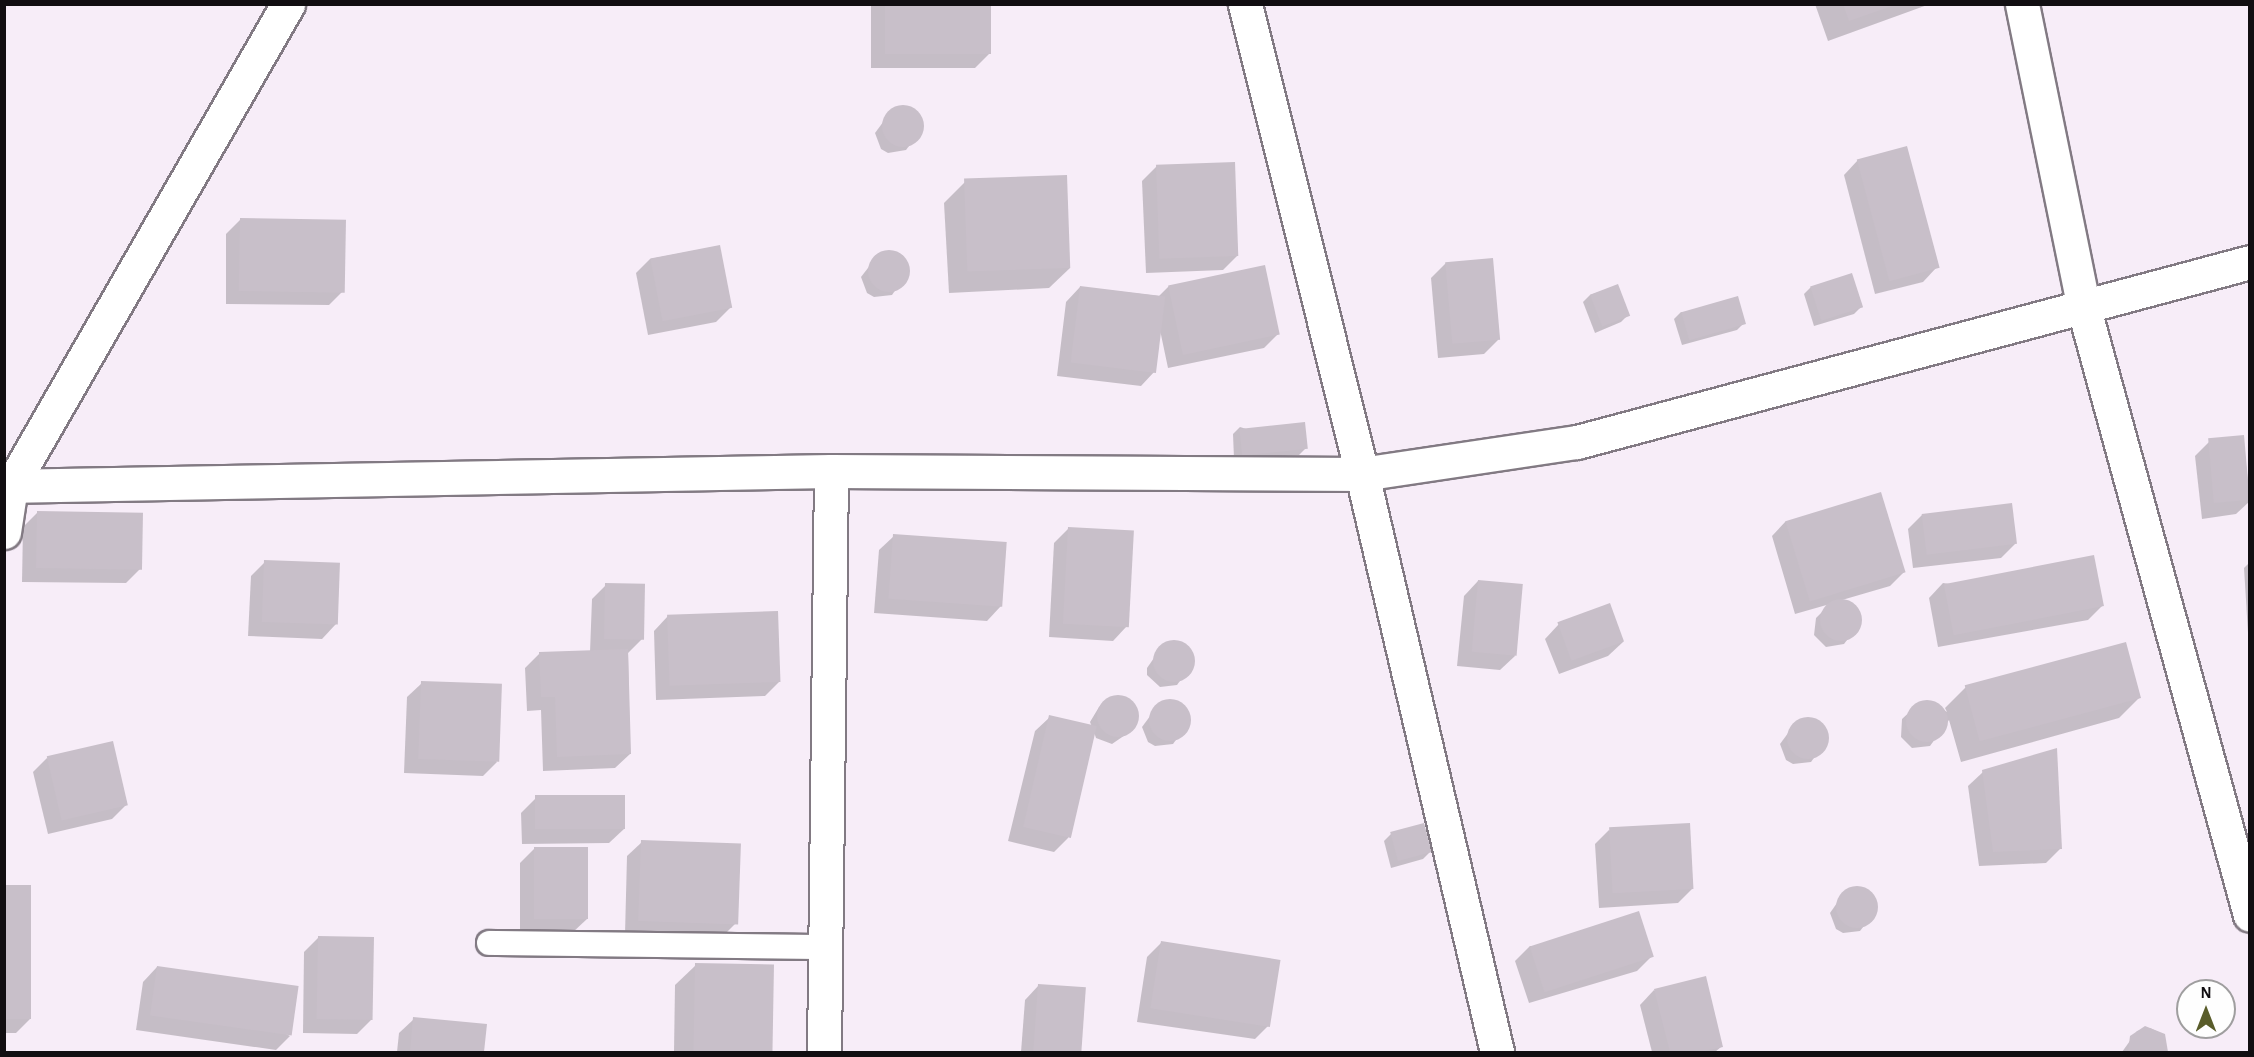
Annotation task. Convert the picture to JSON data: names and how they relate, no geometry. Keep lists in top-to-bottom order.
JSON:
{
  "north": "top"
}
